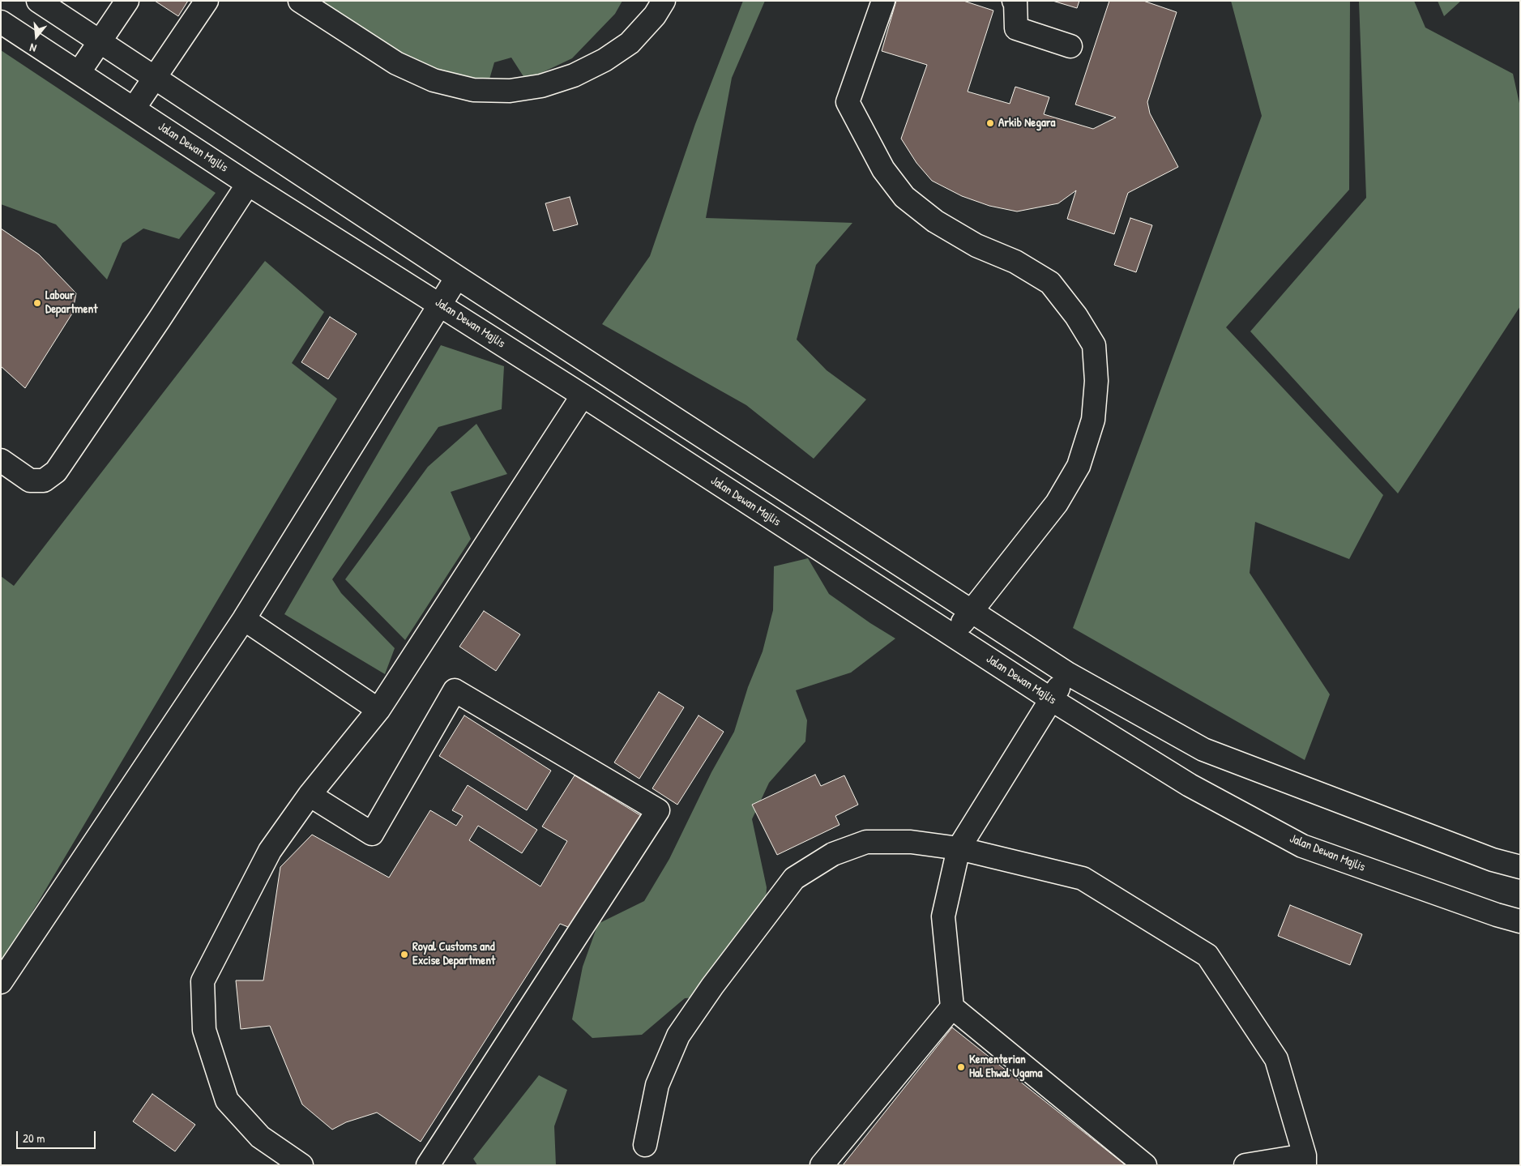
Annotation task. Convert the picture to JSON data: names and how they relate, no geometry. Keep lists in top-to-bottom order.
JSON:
{
  "streets": {
    "street": ["Jalan Dewan Majlis"]
  },
  "places": [
    "Arkib Negara",
    "Labour Department",
    "Royal Customs and Excise Department",
    "Kementerian Hal Ehwal Ugama"
  ],
  "scale_bar": "20 m",
  "north": "bottom"
}
